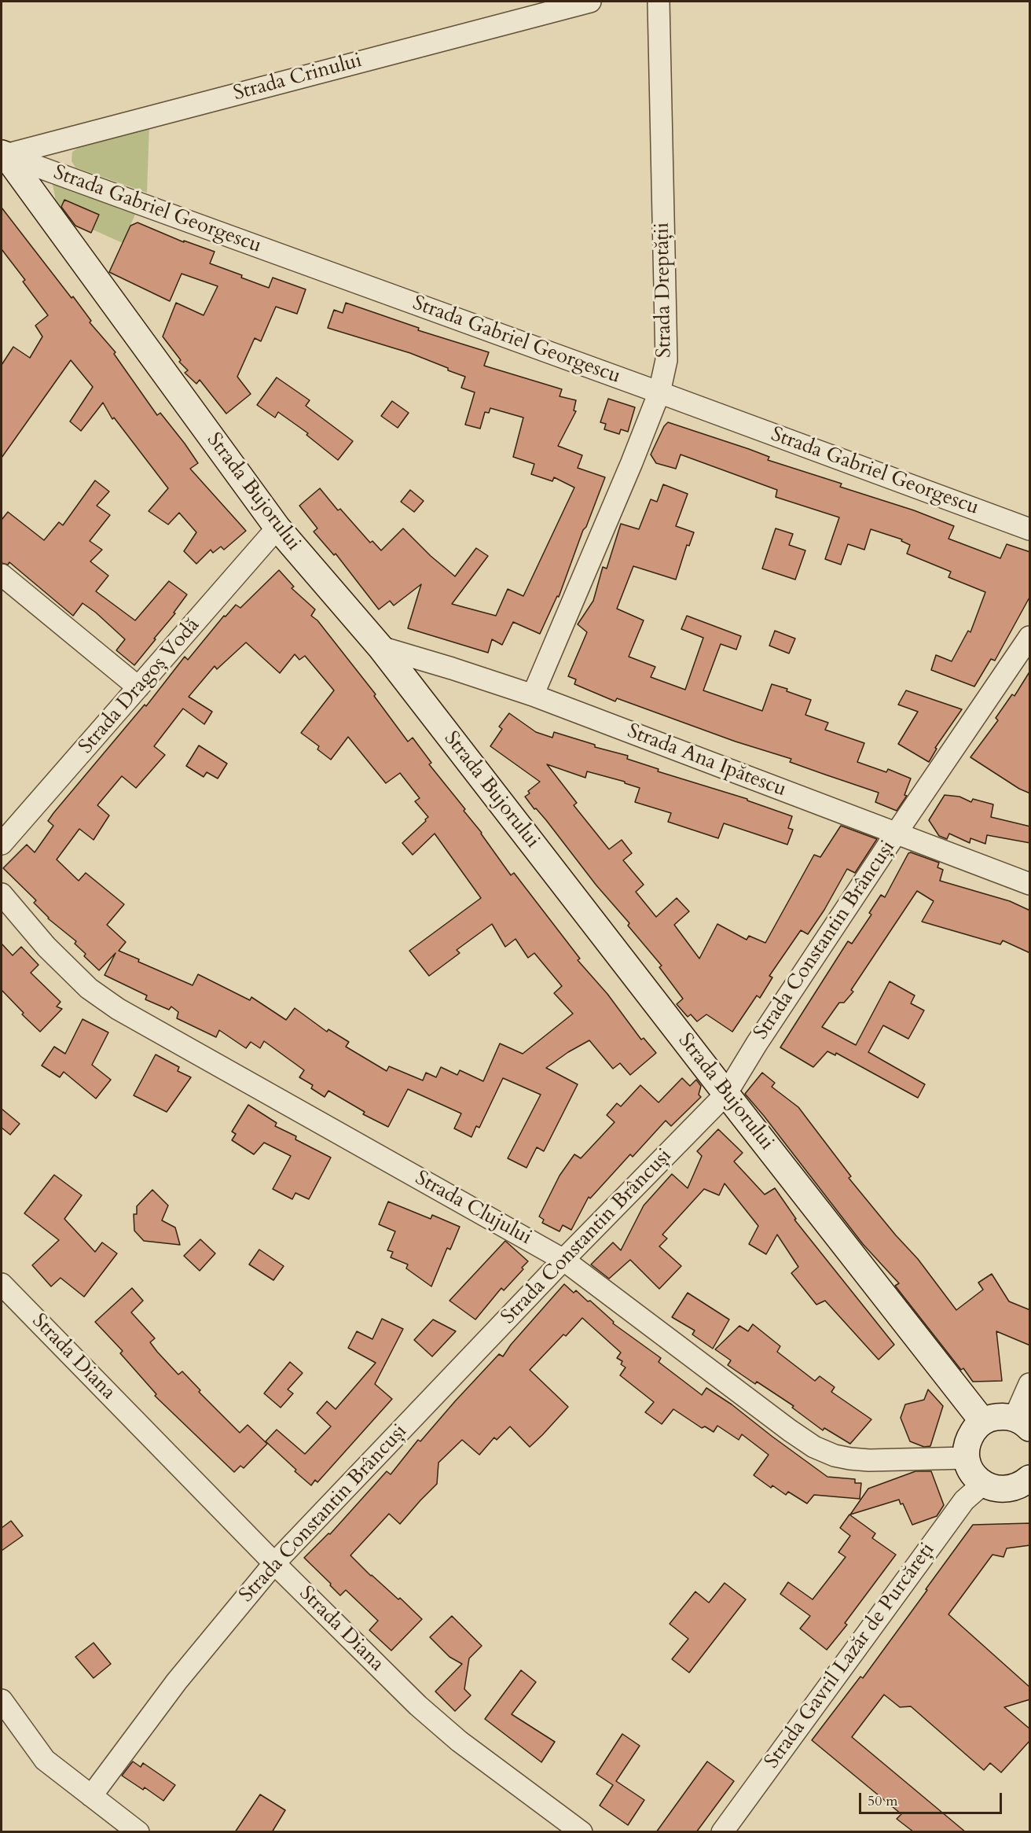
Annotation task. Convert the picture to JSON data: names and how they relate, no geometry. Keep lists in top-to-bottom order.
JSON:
{
  "streets": {
    "street": [
      "Strada Crinului",
      "Strada Gabriel Georgescu",
      "Strada Dreptății",
      "Strada Bujorului",
      "Strada Dragoș Vodă",
      "Strada Ana Ipătescu",
      "Strada Constantin Brâncuși",
      "Strada Clujului",
      "Strada Diana",
      "Strada Gavril Lazăr de Purcăreți"
    ]
  },
  "crossings": [
    ["Strada Crinului", "Strada Gabriel Georgescu"],
    ["Strada Crinului", "Strada Bujorului"],
    ["Strada Gabriel Georgescu", "Strada Dreptății"],
    ["Strada Gabriel Georgescu", "Strada Bujorului"],
    ["Strada Dreptății", "Strada Ana Ipătescu"],
    ["Strada Bujorului", "Strada Dragoș Vodă"],
    ["Strada Bujorului", "Strada Ana Ipătescu"],
    ["Strada Bujorului", "Strada Constantin Brâncuși"],
    ["Strada Ana Ipătescu", "Strada Constantin Brâncuși"],
    ["Strada Constantin Brâncuși", "Strada Clujului"],
    ["Strada Constantin Brâncuși", "Strada Diana"]
  ],
  "scale_bar": "50 m"
}
